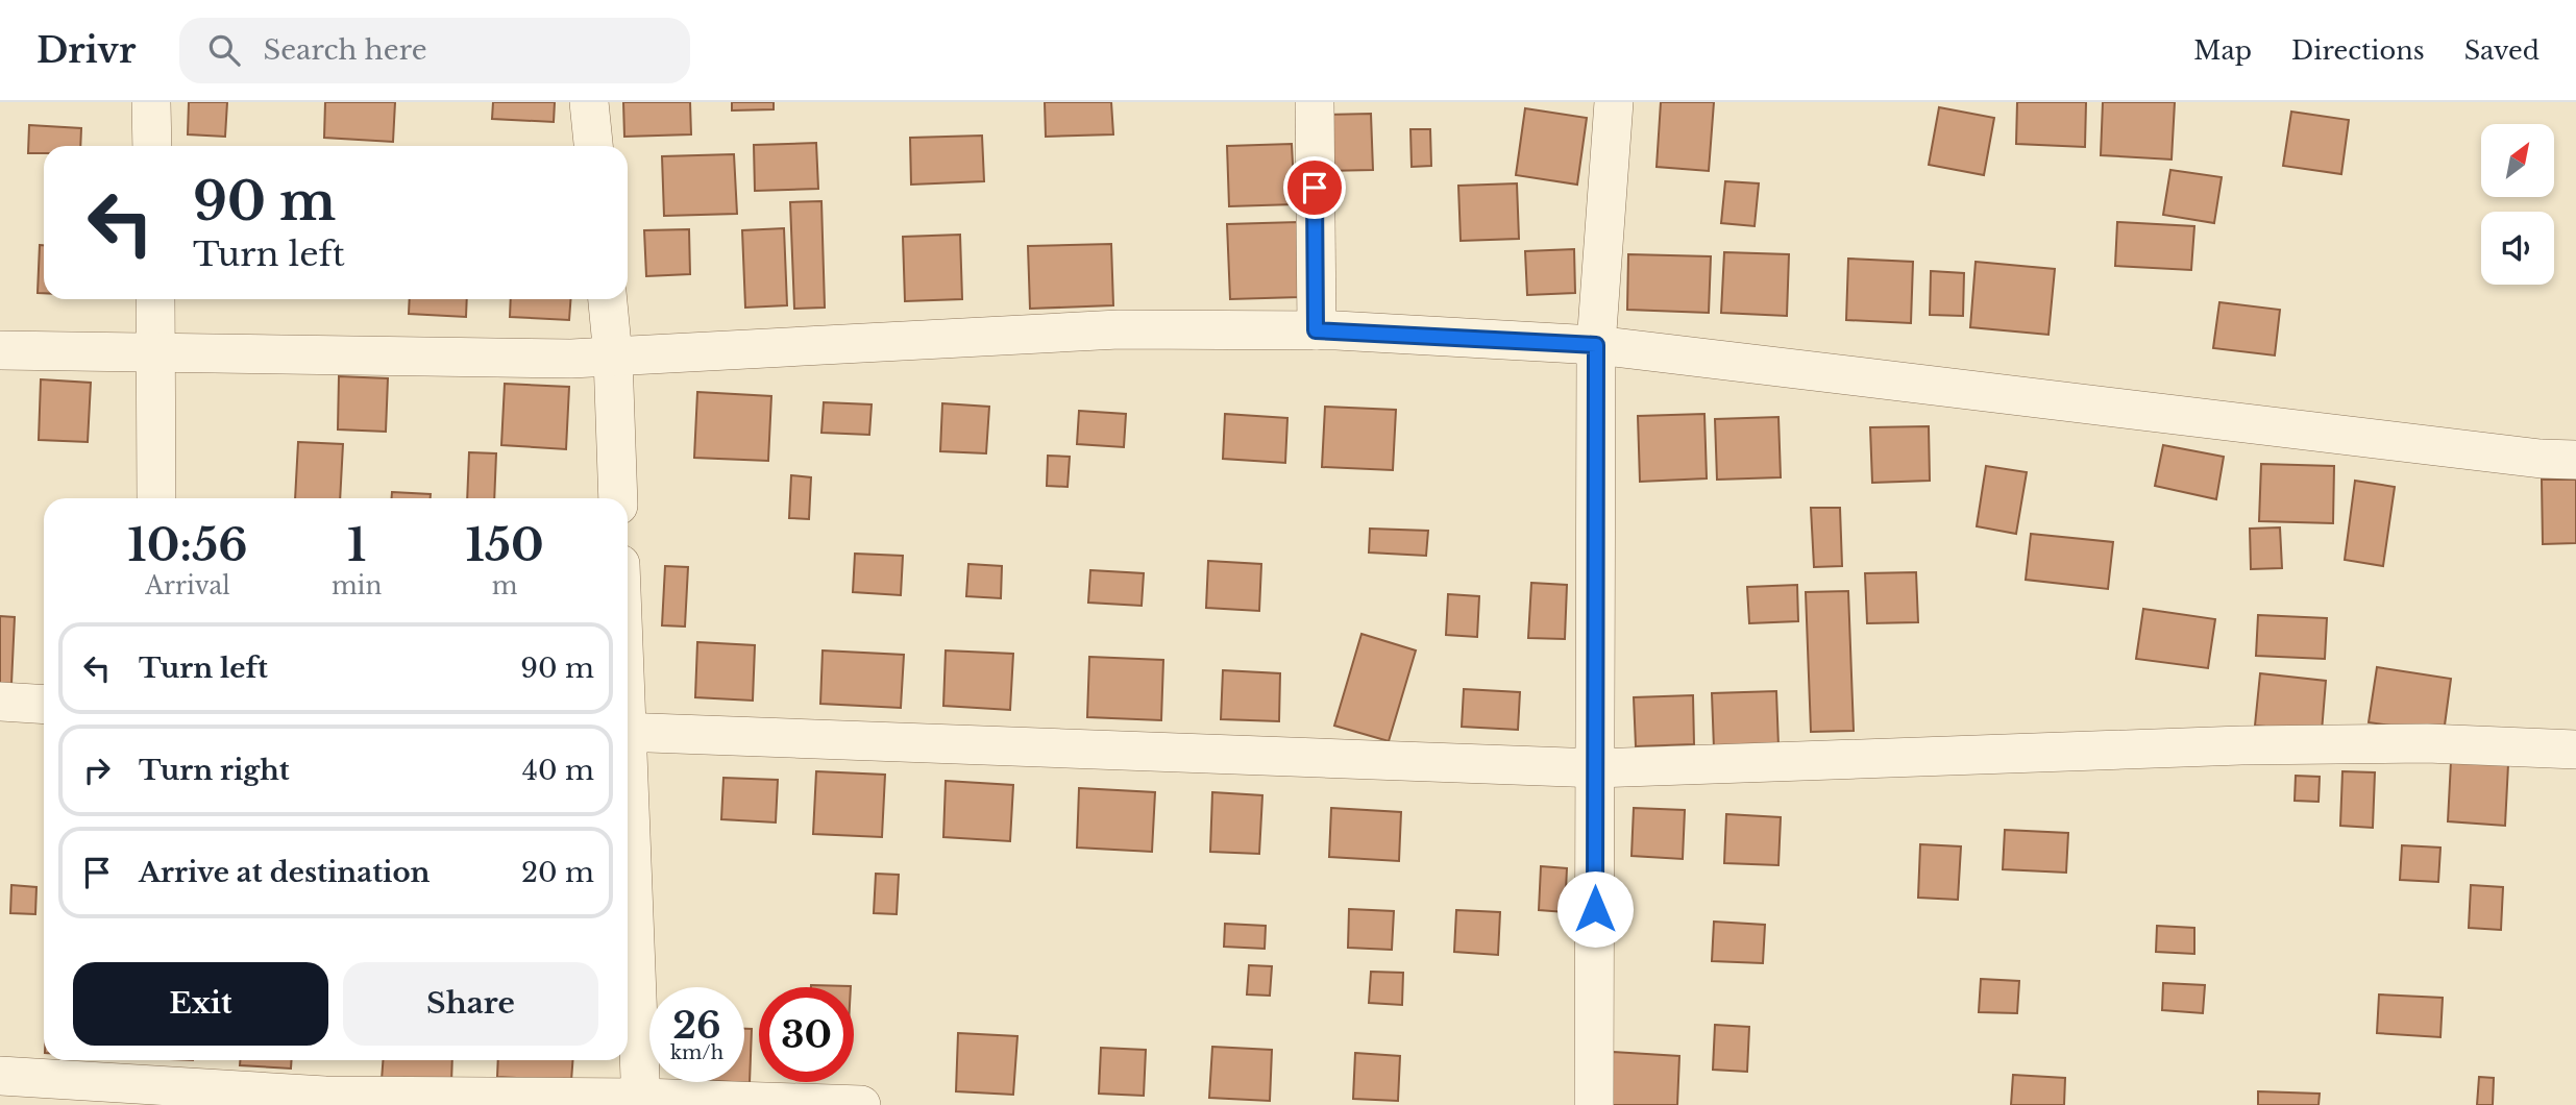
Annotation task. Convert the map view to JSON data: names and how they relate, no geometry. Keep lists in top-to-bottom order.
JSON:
{
  "north": "top right",
  "page": {
    "header": "Drivr",
    "search": "Search here",
    "nav": ["Map", "Directions", "Saved"],
    "turn": ["90 m", "Turn left"],
    "eta": [
      "10:56",
      "Arrival",
      "1",
      "min",
      "150",
      "m"
    ],
    "list": [
      {
        "name": "Turn left",
        "value": "90 m"
      },
      {
        "name": "Turn right",
        "value": "40 m"
      },
      {
        "name": "Arrive at destination",
        "value": "20 m"
      }
    ],
    "buttons": ["Exit", "Share"],
    "speed": "26 km/h",
    "limit": "30"
  }
}
